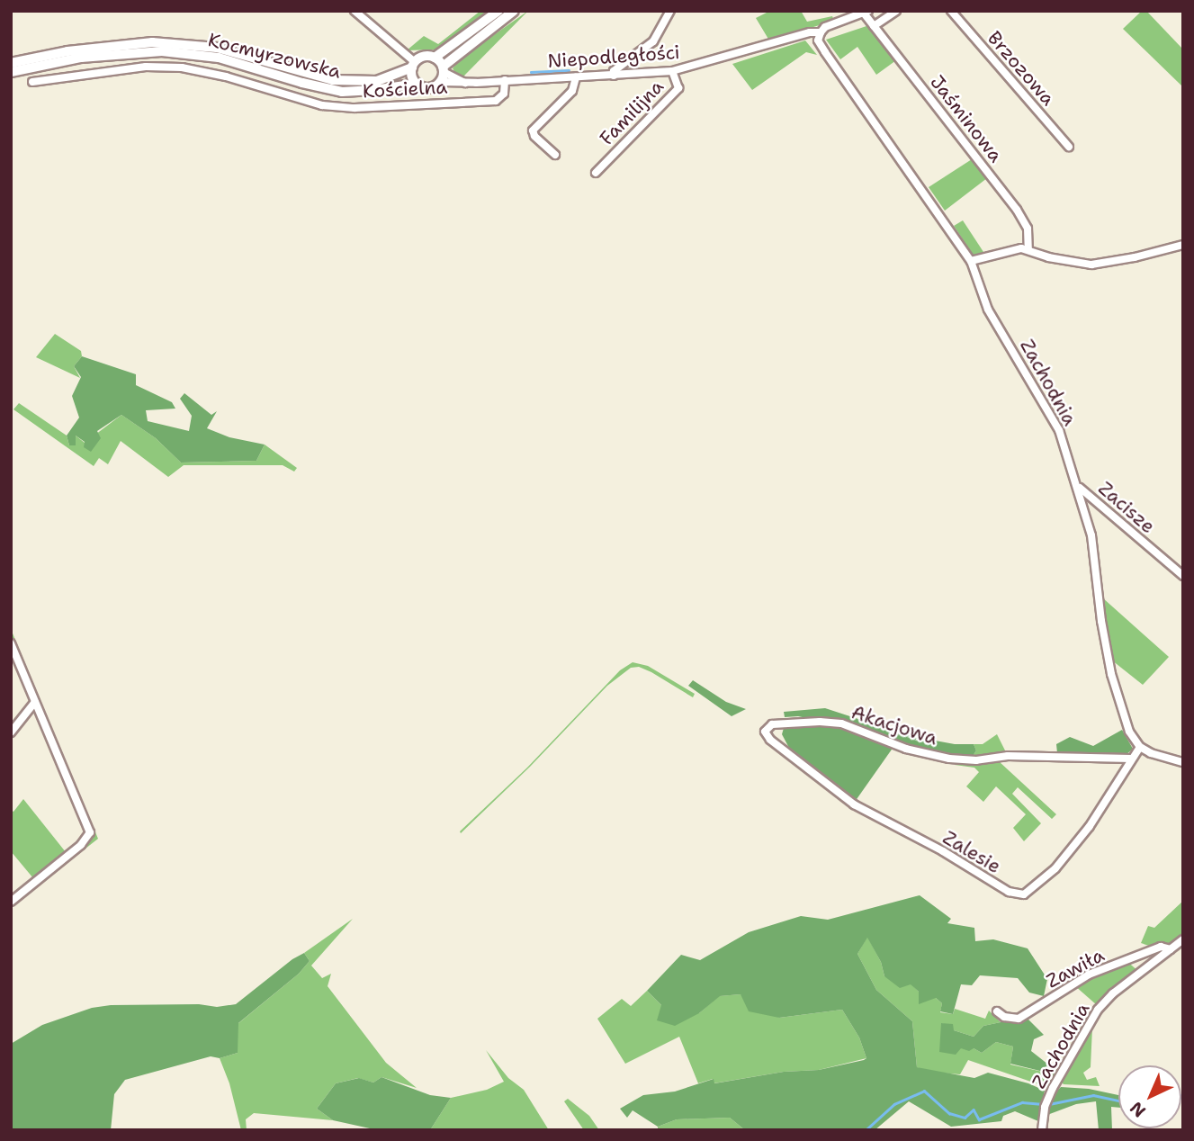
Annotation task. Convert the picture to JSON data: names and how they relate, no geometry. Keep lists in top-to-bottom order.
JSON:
{
  "streets": {
    "main road": ["Kocmyrzowska"],
    "street": [
      "Niepodległości",
      "Brzozowa",
      "Kościelna",
      "Familijna",
      "Jaśminowa",
      "Zachodnia",
      "Zacisze",
      "Akacjowa",
      "Zalesie",
      "Zawiła"
    ]
  },
  "crossings": [
    ["Kocmyrzowska", "Niepodległości"],
    ["Niepodległości", "Kościelna"],
    ["Niepodległości", "Familijna"],
    ["Niepodległości", "Jaśminowa"],
    ["Niepodległości", "Zachodnia"],
    ["Zachodnia", "Zacisze"],
    ["Zachodnia", "Zawiła"],
    ["Akacjowa", "Zalesie"]
  ],
  "north": "bottom left"
}
